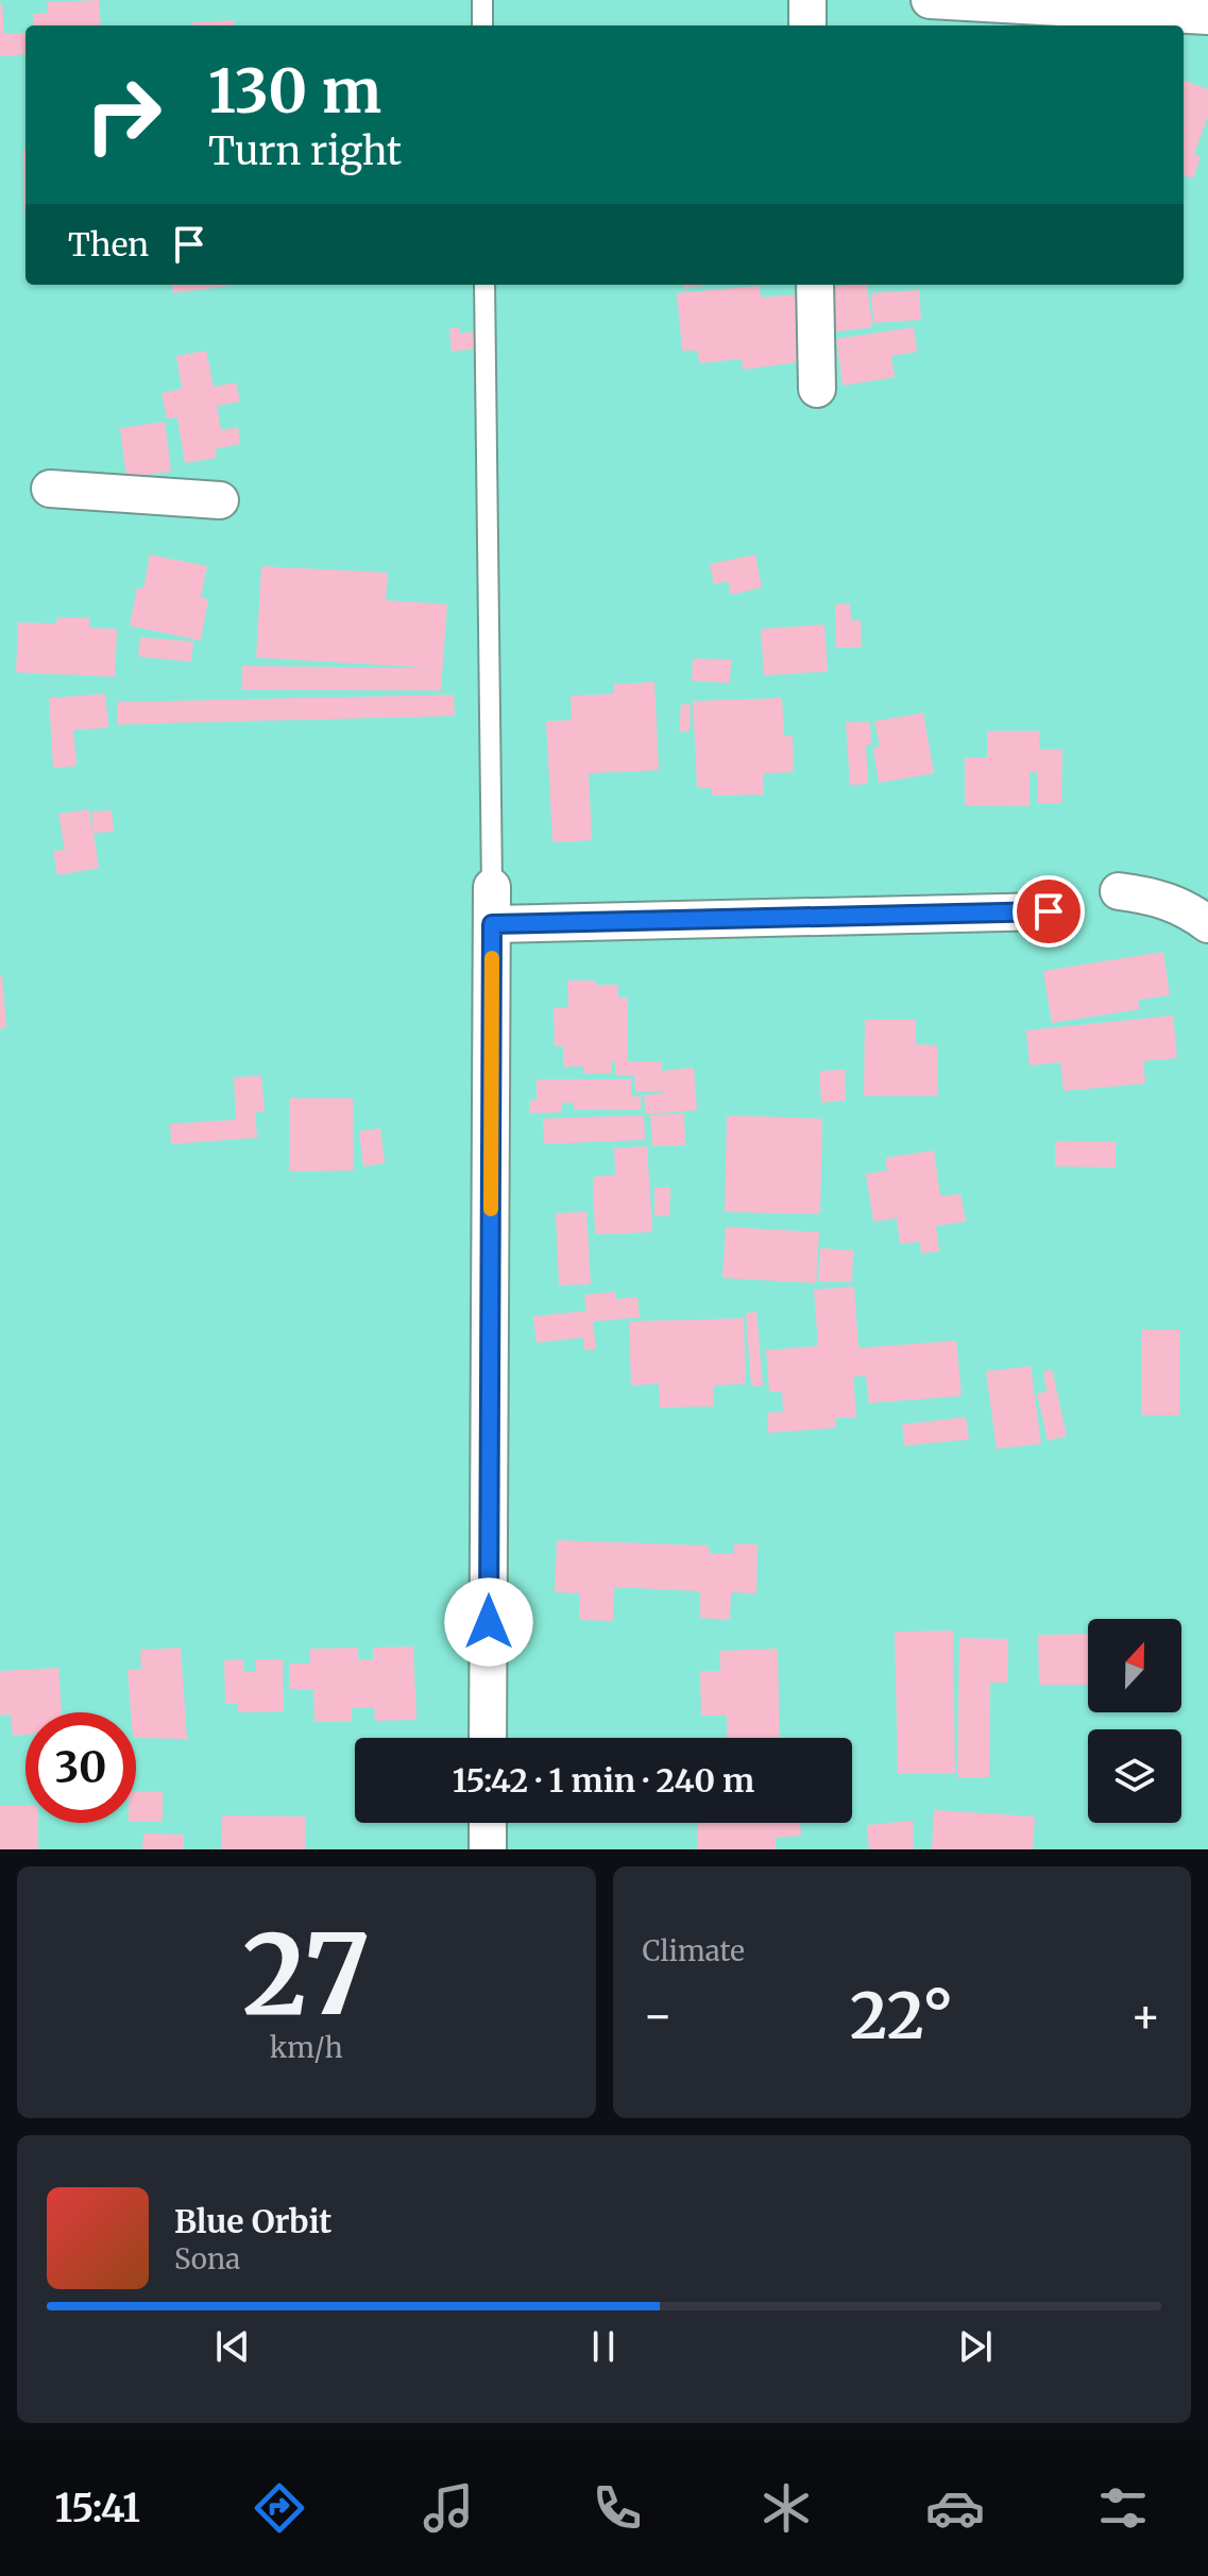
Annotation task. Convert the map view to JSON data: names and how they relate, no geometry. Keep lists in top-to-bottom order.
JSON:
{
  "north": "top",
  "page": {
    "turn": ["130 m", "Turn right"],
    "then": "Then",
    "limit": "30",
    "trip": "15:42 · 1 min · 240 m",
    "tile": [
      ["27", "km/h"],
      "Climate"
    ],
    "heat": ["−", "22°", "+"],
    "song": ["Blue Orbit", "Sona"],
    "tabs": "15:41"
  }
}
